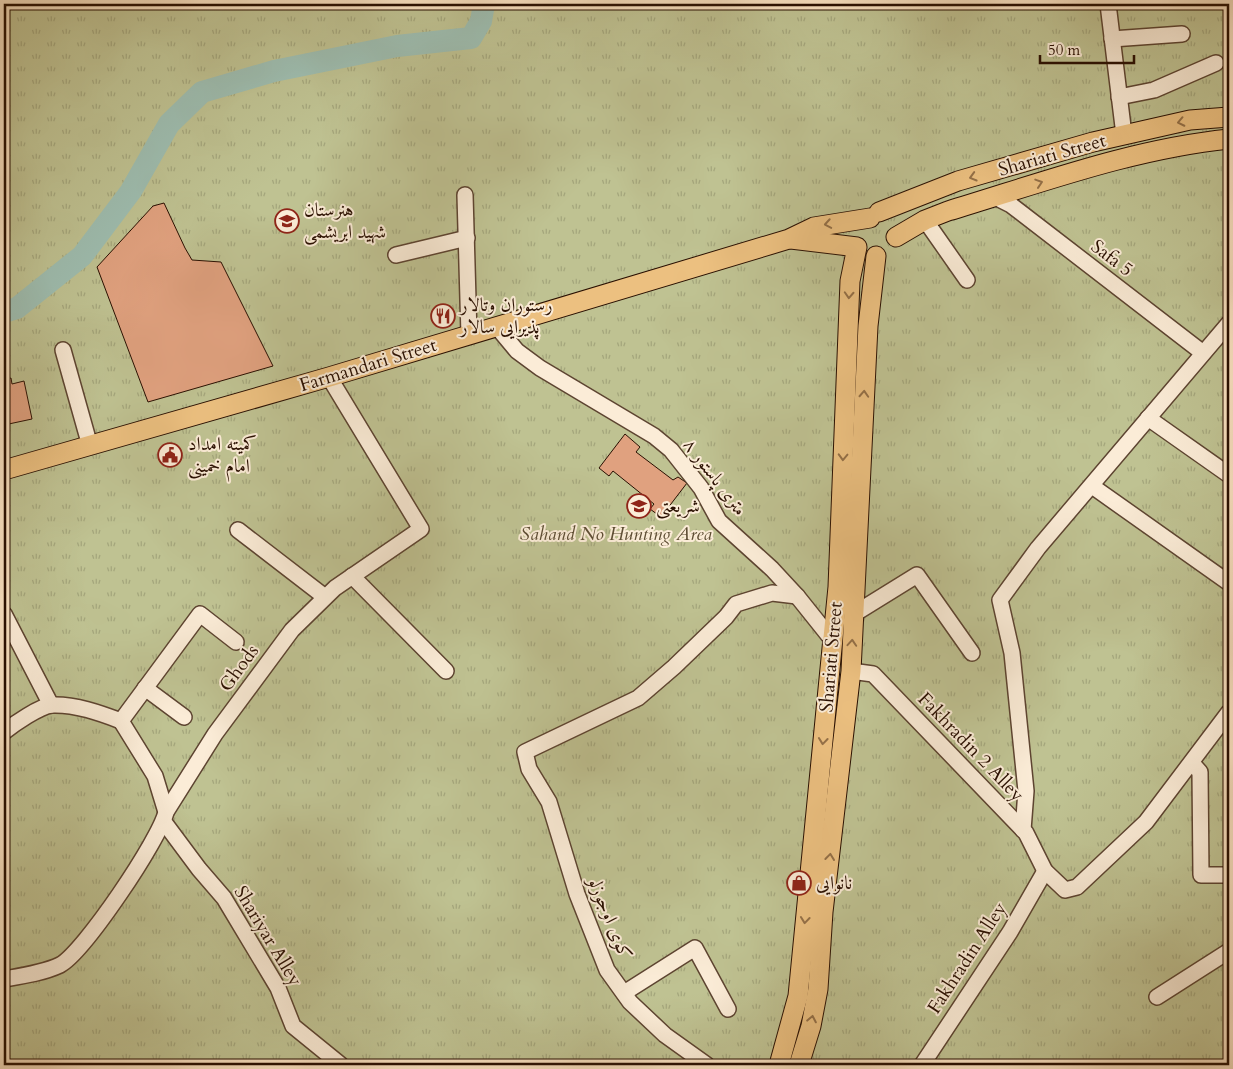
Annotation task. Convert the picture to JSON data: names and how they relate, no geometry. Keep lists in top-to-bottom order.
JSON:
{
  "streets": {
    "main road": ["Shariati Street", "Farmandari Street"],
    "street": [
      "Safa 5",
      "۸ متری پاستور",
      "Ghods",
      "Fakhradin 2 Alley",
      "کوی اوجوزلو",
      "Shariyar Alley",
      "Fakhradin Alley"
    ]
  },
  "crossings": [
    ["Shariati Street", "Safa 5"],
    ["Shariati Street", "Farmandari Street"],
    ["Shariati Street", "۸ متری پاستور"],
    ["Shariati Street", "Fakhradin 2 Alley"],
    ["Farmandari Street", "۸ متری پاستور"],
    ["Farmandari Street", "Ghods"],
    ["۸ متری پاستور", "کوی اوجوزلو"],
    ["Ghods", "Shariyar Alley"],
    ["Fakhradin 2 Alley", "Fakhradin Alley"]
  ],
  "parks": ["Sahand No Hunting Area"],
  "places": {
    "school or university": ["هنرستان شهید ابریشمی", "شریعتی"],
    "restaurant": ["رستوران وتالار پذیرایی سالار"],
    "public building": ["کمیته امداد امام خمینی"],
    "shop": ["نانوایی"]
  },
  "scale_bar": "50 m"
}
